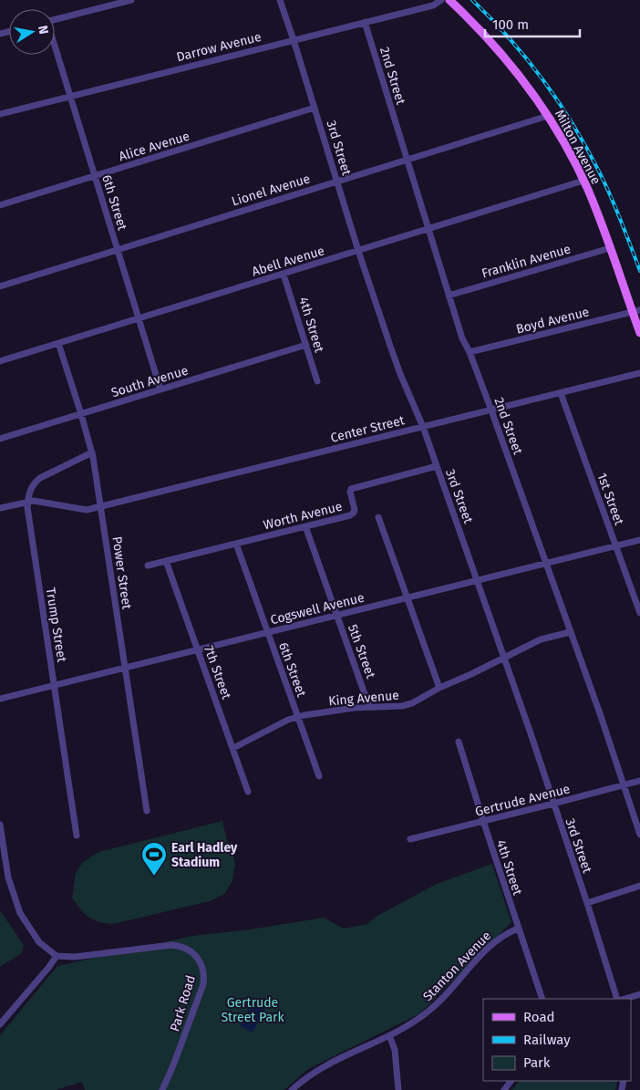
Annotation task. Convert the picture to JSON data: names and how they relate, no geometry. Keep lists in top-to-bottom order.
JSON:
{
  "streets": {
    "main road": ["Milton Avenue"],
    "street": [
      "Darrow Avenue",
      "2nd Street",
      "Alice Avenue",
      "3rd Street",
      "Lionel Avenue",
      "6th Street",
      "Abell Avenue",
      "Franklin Avenue",
      "Boyd Avenue",
      "4th Street",
      "South Avenue",
      "Center Street",
      "1st Street",
      "Worth Avenue",
      "Power Street",
      "Cogswell Avenue",
      "Trump Street",
      "5th Street",
      "7th Street",
      "King Avenue",
      "Gertrude Avenue",
      "Stanton Avenue",
      "Park Road"
    ]
  },
  "crossings": [
    ["Darrow Avenue", "2nd Street"],
    ["Darrow Avenue", "3rd Street"],
    ["Darrow Avenue", "6th Street"],
    ["2nd Street", "Lionel Avenue"],
    ["2nd Street", "Abell Avenue"],
    ["2nd Street", "Franklin Avenue"],
    ["2nd Street", "Boyd Avenue"],
    ["2nd Street", "Center Street"],
    ["2nd Street", "Cogswell Avenue"],
    ["2nd Street", "King Avenue"],
    ["2nd Street", "Gertrude Avenue"],
    ["Alice Avenue", "3rd Street"],
    ["Alice Avenue", "6th Street"],
    ["Milton Avenue", "Lionel Avenue"],
    ["Milton Avenue", "Abell Avenue"],
    ["Milton Avenue", "Franklin Avenue"],
    ["Milton Avenue", "Boyd Avenue"],
    ["3rd Street", "Lionel Avenue"],
    ["3rd Street", "Abell Avenue"],
    ["3rd Street", "Center Street"],
    ["3rd Street", "Worth Avenue"],
    ["3rd Street", "Cogswell Avenue"],
    ["3rd Street", "King Avenue"],
    ["3rd Street", "Gertrude Avenue"],
    ["Lionel Avenue", "6th Street"],
    ["6th Street", "Abell Avenue"],
    ["6th Street", "South Avenue"],
    ["6th Street", "Worth Avenue"],
    ["6th Street", "Cogswell Avenue"],
    ["6th Street", "King Avenue"],
    ["Abell Avenue", "4th Street"],
    ["Abell Avenue", "Power Street"],
    ["4th Street", "South Avenue"],
    ["4th Street", "Gertrude Avenue"],
    ["4th Street", "Stanton Avenue"],
    ["South Avenue", "Power Street"],
    ["Center Street", "1st Street"],
    ["Center Street", "Power Street"],
    ["Center Street", "Trump Street"],
    ["1st Street", "Cogswell Avenue"],
    ["Worth Avenue", "5th Street"],
    ["Worth Avenue", "7th Street"],
    ["Power Street", "Cogswell Avenue"],
    ["Power Street", "Trump Street"],
    ["Cogswell Avenue", "Trump Street"],
    ["Cogswell Avenue", "5th Street"],
    ["Cogswell Avenue", "7th Street"],
    ["5th Street", "King Avenue"],
    ["7th Street", "King Avenue"]
  ],
  "parks": ["Gertrude Street Park"],
  "places": {
    "sports": ["Earl Hadley Stadium"]
  },
  "legend": ["Road", "Railway", "Park"],
  "scale_bar": "100 m",
  "north": "right"
}
